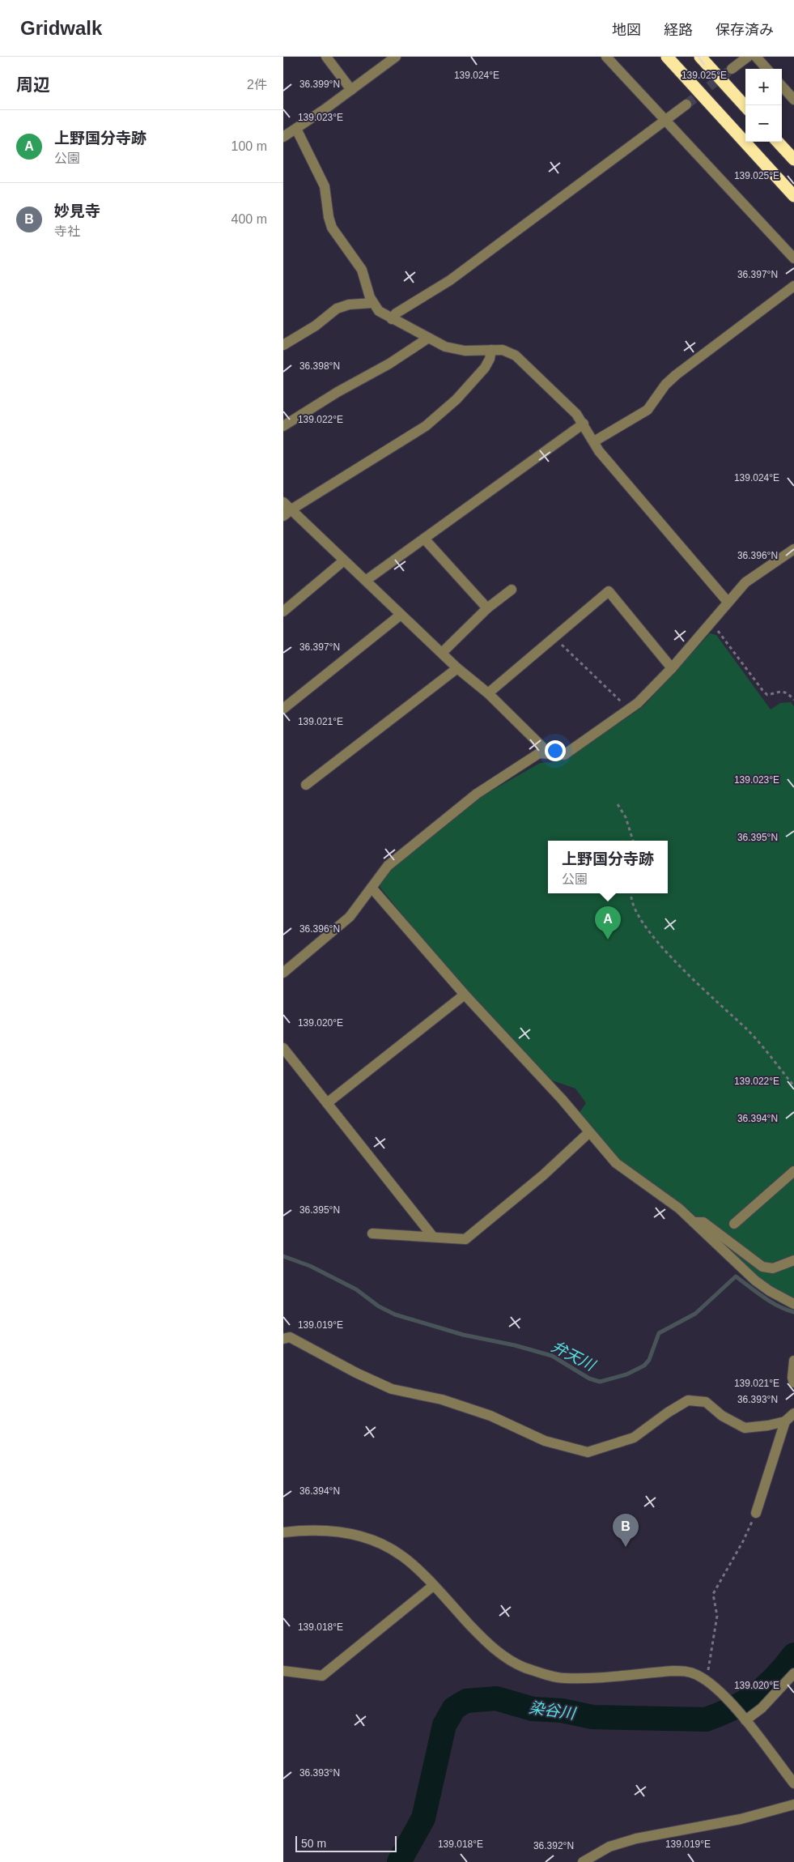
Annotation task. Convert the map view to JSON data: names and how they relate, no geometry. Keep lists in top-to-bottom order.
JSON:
{
  "water": ["弁天川", "染谷川"],
  "scale_bar": "50 m",
  "page": {
    "header": "Gridwalk",
    "nav": ["地図", "経路", "保存済み"],
    "heading": ["周辺", "2件"],
    "map_buttons": ["+", "−"],
    "list": [
      {
        "mark": "A",
        "name": "上野国分寺跡",
        "note": "公園",
        "value": "100 m"
      },
      {
        "mark": "B",
        "name": "妙見寺",
        "note": "寺社",
        "value": "400 m"
      }
    ],
    "popup": ["上野国分寺跡", "公園"],
    "pins": ["A", "B"],
    "scale": "50 m"
  },
  "coordinates": [
    "139.024°E",
    "139.025°E",
    "36.399°N",
    "139.023°E",
    "36.397°N",
    "36.398°N",
    "139.022°E",
    "36.396°N",
    "139.021°E",
    "36.395°N",
    "139.020°E",
    "36.394°N",
    "139.019°E",
    "36.393°N",
    "139.018°E",
    "36.392°N"
  ]
}
